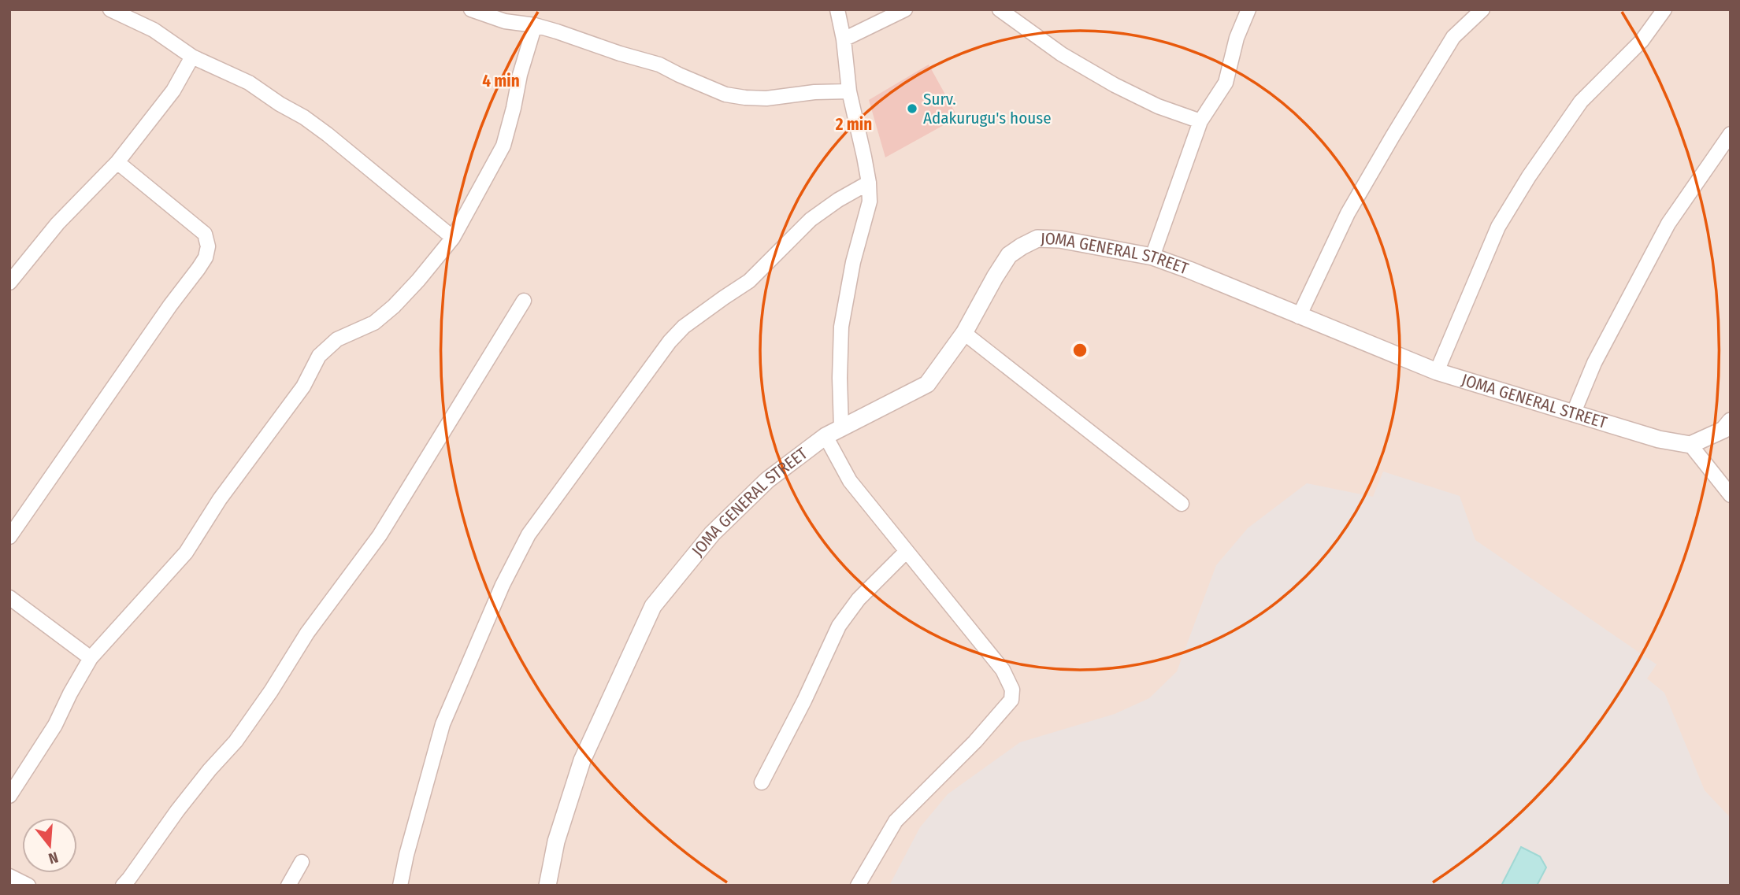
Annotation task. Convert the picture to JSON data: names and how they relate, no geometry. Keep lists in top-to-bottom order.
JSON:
{
  "streets": {
    "street": ["JOMA GENERAL STREET"]
  },
  "places": ["Surv. Adakurugu's house"],
  "north": "bottom",
  "rings": ["4 min", "2 min"]
}
